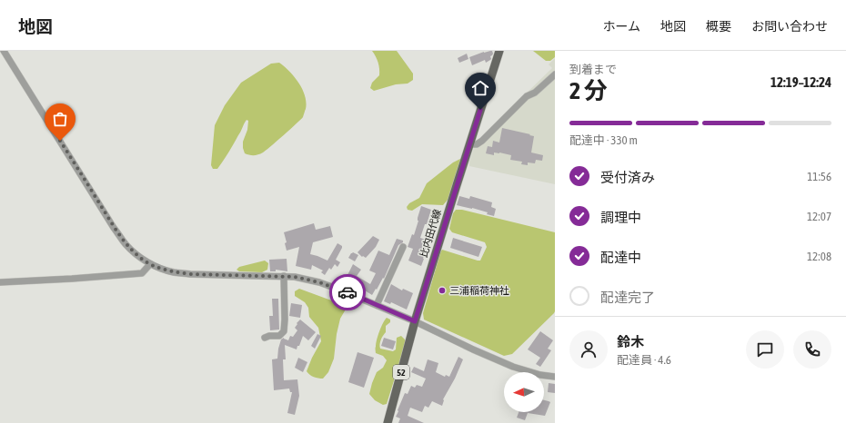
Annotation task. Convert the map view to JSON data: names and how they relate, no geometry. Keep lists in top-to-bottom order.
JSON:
{
  "streets": {
    "main road": ["比内田代線", "52"]
  },
  "places": ["三浦稲荷神社"],
  "north": "left",
  "page": {
    "header": "地図",
    "nav": [
      "ホーム",
      "地図",
      "概要",
      "お問い合わせ"
    ],
    "heading": ["2 分", "到着まで", "12:19–12:24"],
    "panel": ["鈴木", "配達員 · 4.6"],
    "bar": "配達中 · 330 m",
    "list": [
      ["受付済み", "11:56"],
      ["調理中", "12:07"],
      ["配達中", "12:08"],
      "配達完了"
    ]
  }
}
